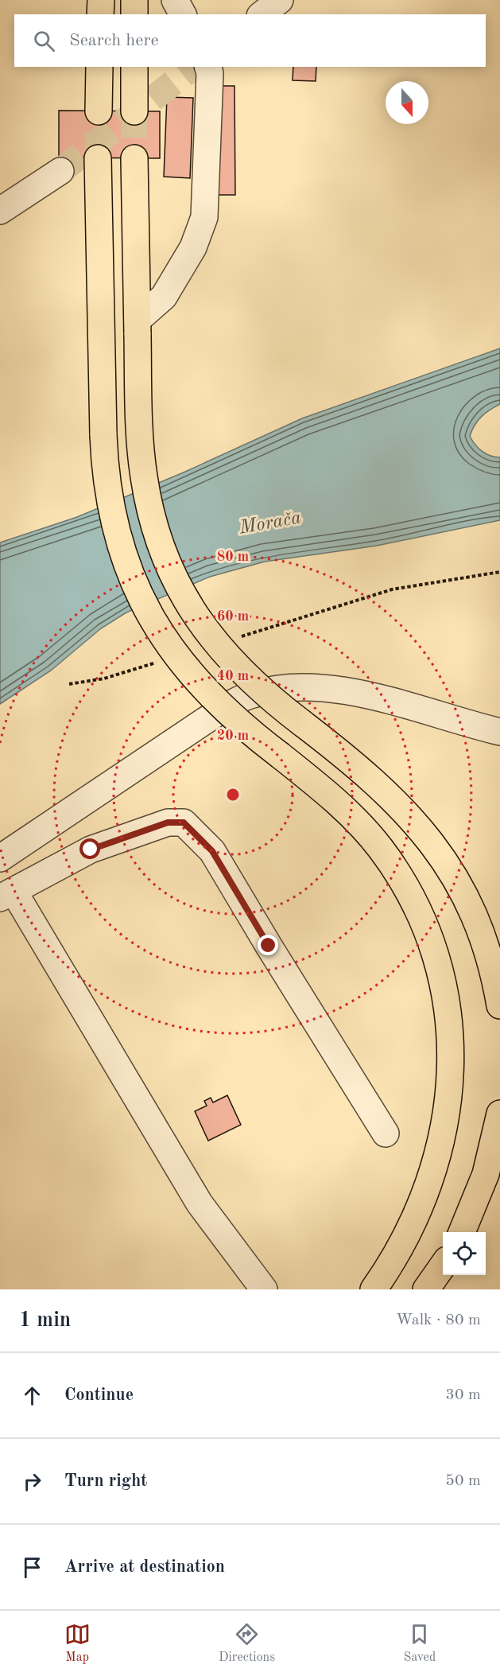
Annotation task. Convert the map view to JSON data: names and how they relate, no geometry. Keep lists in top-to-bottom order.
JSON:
{
  "water": ["Morača"],
  "north": "bottom",
  "page": {
    "search": "Search here",
    "heading": ["1 min", "Walk · 80 m"],
    "list": [
      ["Continue", "30 m"],
      ["Turn right", "50 m"],
      "Arrive at destination"
    ],
    "nav": ["Map", "Directions", "Saved"]
  },
  "rings": [
    "80 m",
    "60 m",
    "40 m",
    "20 m"
  ]
}
